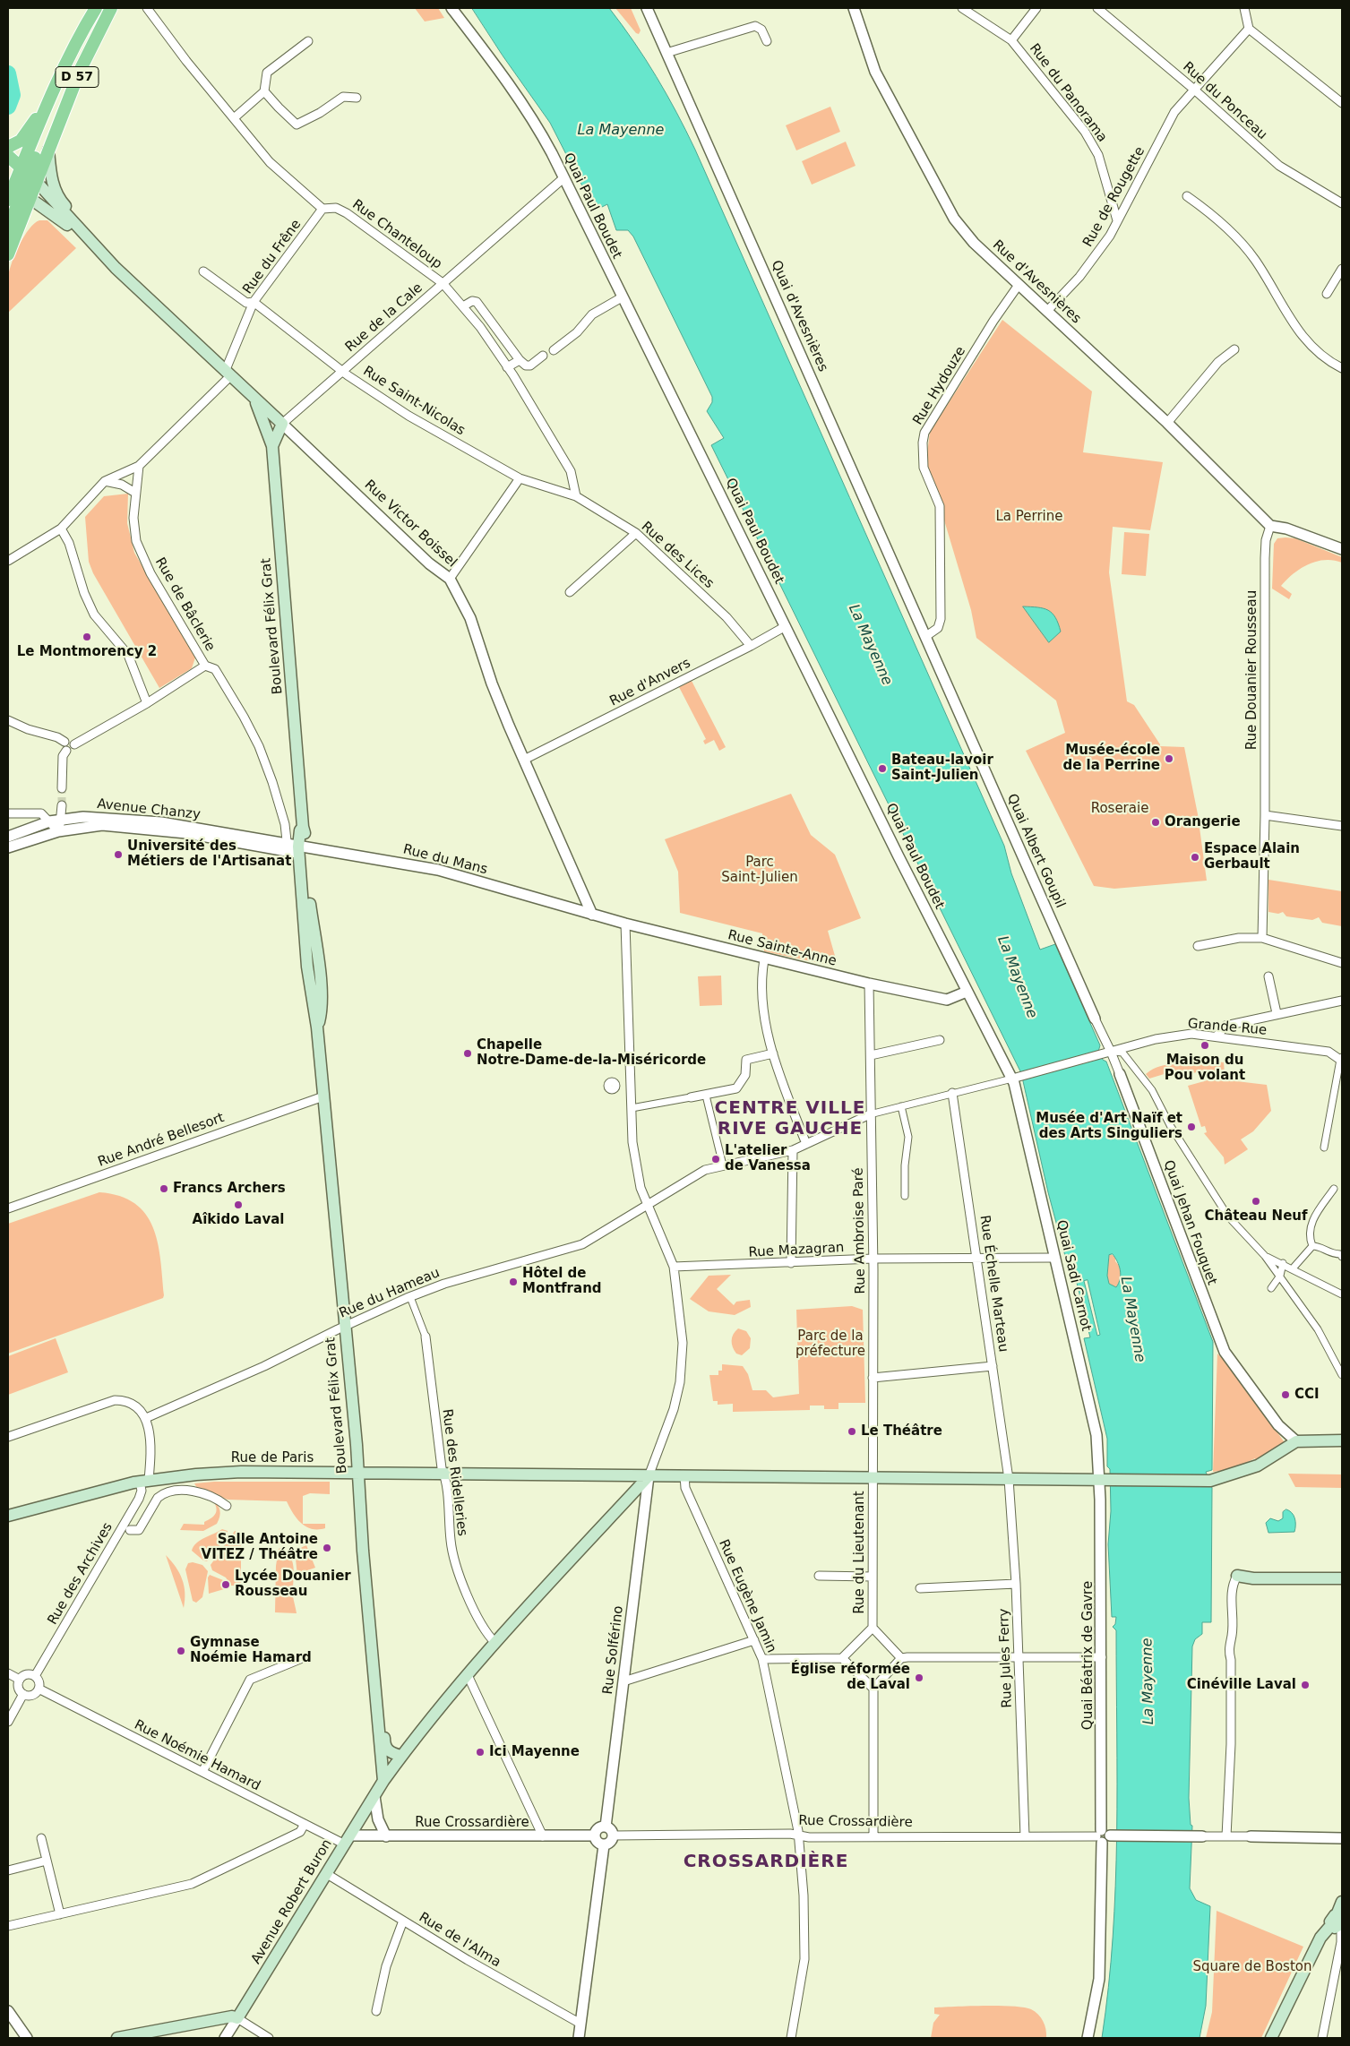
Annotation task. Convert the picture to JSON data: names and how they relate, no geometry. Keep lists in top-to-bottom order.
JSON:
{
  "streets": {
    "main road": [
      "D 57",
      "Rue Victor Boissel",
      "Boulevard Félix Grat",
      "Rue de Paris",
      "Avenue Robert Buron"
    ],
    "street": [
      "Rue du Panorama",
      "Rue du Ponceau",
      "Rue de Rougette",
      "Quai Paul Boudet",
      "Rue Chanteloup",
      "Rue du Frêne",
      "Rue d'Avesnières",
      "Quai d'Avesnières",
      "Rue de la Cale",
      "Rue Hydouze",
      "Rue Saint-Nicolas",
      "Rue des Lices",
      "Rue de Bâclerie",
      "Rue Douanier Rousseau",
      "Rue d'Anvers",
      "Avenue Chanzy",
      "Quai Albert Goupil",
      "Rue du Mans",
      "Rue Sainte-Anne",
      "Grande Rue",
      "Rue André Bellesort",
      "Quai Jehan Fouquet",
      "Rue Ambroise Paré",
      "Rue Mazagran",
      "Quai Sadi Carnot",
      "Rue Échelle Marteau",
      "Rue du Hameau",
      "Rue des Ridelleries",
      "Rue du Lieutenant",
      "Rue des Archives",
      "Rue Eugène Jamin",
      "Rue Solférino",
      "Quai Béatrix de Gavre",
      "Rue Jules Ferry",
      "Rue Noémie Hamard",
      "Rue Crossardière",
      "Rue de l'Alma"
    ]
  },
  "crossings": [
    ["D 57", "Rue Victor Boissel"],
    ["Rue du Panorama", "Rue de Rougette"],
    ["Rue du Ponceau", "Rue de Rougette"],
    ["Rue de Rougette", "Rue d'Avesnières"],
    ["Quai Paul Boudet", "Rue de la Cale"],
    ["Quai Paul Boudet", "Rue d'Anvers"],
    ["Quai Paul Boudet", "Rue Sainte-Anne"],
    ["Quai Paul Boudet", "Grande Rue"],
    ["Quai Paul Boudet", "Quai Sadi Carnot"],
    ["Rue Chanteloup", "Rue du Frêne"],
    ["Rue Chanteloup", "Rue de la Cale"],
    ["Rue Chanteloup", "Rue Saint-Nicolas"],
    ["Rue Chanteloup", "Rue des Lices"],
    ["Rue du Frêne", "Rue Saint-Nicolas"],
    ["Rue du Frêne", "Rue Victor Boissel"],
    ["Rue d'Avesnières", "Rue Hydouze"],
    ["Rue d'Avesnières", "Rue Douanier Rousseau"],
    ["Quai d'Avesnières", "Rue Hydouze"],
    ["Quai d'Avesnières", "Quai Albert Goupil"],
    ["Rue de la Cale", "Rue Saint-Nicolas"],
    ["Rue de la Cale", "Rue Victor Boissel"],
    ["Rue de la Cale", "Boulevard Félix Grat"],
    ["Rue Hydouze", "Quai Albert Goupil"],
    ["Rue Saint-Nicolas", "Rue des Lices"],
    ["Rue Victor Boissel", "Boulevard Félix Grat"],
    ["Rue Victor Boissel", "Rue d'Anvers"],
    ["Rue Victor Boissel", "Rue du Mans"],
    ["Rue Victor Boissel", "Rue Sainte-Anne"],
    ["Rue des Lices", "Rue d'Anvers"],
    ["Rue de Bâclerie", "Boulevard Félix Grat"],
    ["Rue de Bâclerie", "Avenue Chanzy"],
    ["Rue de Bâclerie", "Rue du Mans"],
    ["Boulevard Félix Grat", "Avenue Chanzy"],
    ["Boulevard Félix Grat", "Rue du Mans"],
    ["Boulevard Félix Grat", "Rue André Bellesort"],
    ["Boulevard Félix Grat", "Rue du Hameau"],
    ["Boulevard Félix Grat", "Rue de Paris"],
    ["Boulevard Félix Grat", "Avenue Robert Buron"],
    ["Avenue Chanzy", "Rue du Mans"],
    ["Quai Albert Goupil", "Grande Rue"],
    ["Quai Albert Goupil", "Quai Jehan Fouquet"],
    ["Rue du Mans", "Rue Sainte-Anne"],
    ["Rue Sainte-Anne", "Rue Ambroise Paré"],
    ["Grande Rue", "Quai Jehan Fouquet"],
    ["Grande Rue", "Quai Sadi Carnot"],
    ["Quai Jehan Fouquet", "Rue de Paris"],
    ["Rue Ambroise Paré", "Rue Mazagran"],
    ["Rue Ambroise Paré", "Rue du Hameau"],
    ["Rue Ambroise Paré", "Rue de Paris"],
    ["Rue Ambroise Paré", "Rue du Lieutenant"],
    ["Rue Mazagran", "Quai Sadi Carnot"],
    ["Rue Mazagran", "Rue Échelle Marteau"],
    ["Quai Sadi Carnot", "Rue de Paris"],
    ["Quai Sadi Carnot", "Quai Béatrix de Gavre"],
    ["Rue Échelle Marteau", "Rue de Paris"],
    ["Rue Échelle Marteau", "Rue Jules Ferry"],
    ["Rue du Hameau", "Rue des Ridelleries"],
    ["Rue du Hameau", "Rue des Archives"],
    ["Rue de Paris", "Rue des Ridelleries"],
    ["Rue de Paris", "Rue du Lieutenant"],
    ["Rue de Paris", "Rue des Archives"],
    ["Rue de Paris", "Rue Eugène Jamin"],
    ["Rue de Paris", "Rue Solférino"],
    ["Rue de Paris", "Quai Béatrix de Gavre"],
    ["Rue de Paris", "Rue Jules Ferry"],
    ["Rue de Paris", "Avenue Robert Buron"],
    ["Rue des Ridelleries", "Avenue Robert Buron"],
    ["Rue des Archives", "Rue Noémie Hamard"],
    ["Rue Eugène Jamin", "Rue Crossardière"],
    ["Rue Solférino", "Rue Crossardière"],
    ["Rue Solférino", "Avenue Robert Buron"],
    ["Quai Béatrix de Gavre", "Rue Crossardière"],
    ["Rue Jules Ferry", "Rue Crossardière"],
    ["Rue Noémie Hamard", "Rue Crossardière"],
    ["Rue Noémie Hamard", "Avenue Robert Buron"],
    ["Rue Crossardière", "Avenue Robert Buron"],
    ["Avenue Robert Buron", "Rue de l'Alma"]
  ],
  "districts": ["CENTRE VILLE RIVE GAUCHE", "CROSSARDIÈRE"],
  "water": ["La Mayenne"],
  "parks": [
    "La Perrine",
    "Roseraie",
    "Parc Saint-Julien",
    "Parc de la préfecture",
    "Square de Boston"
  ],
  "places": [
    "Le Montmorency 2",
    "Musée-école de la Perrine",
    "Bateau-lavoir Saint-Julien",
    "Orangerie",
    "Université des Métiers de l'Artisanat",
    "Espace Alain Gerbault",
    "Maison du Pou volant",
    "Chapelle Notre-Dame-de-la-Miséricorde",
    "Musée d'Art Naïf et des Arts Singuliers",
    "L'atelier de Vanessa",
    "Francs Archers",
    "Château Neuf",
    "Aîkido Laval",
    "Hôtel de Montfrand",
    "CCI",
    "Le Théâtre",
    "Salle Antoine VITEZ / Théâtre",
    "Lycée Douanier Rousseau",
    "Gymnase Noémie Hamard",
    "Église réformée de Laval",
    "Cinéville Laval",
    "Ici Mayenne"
  ]
}
